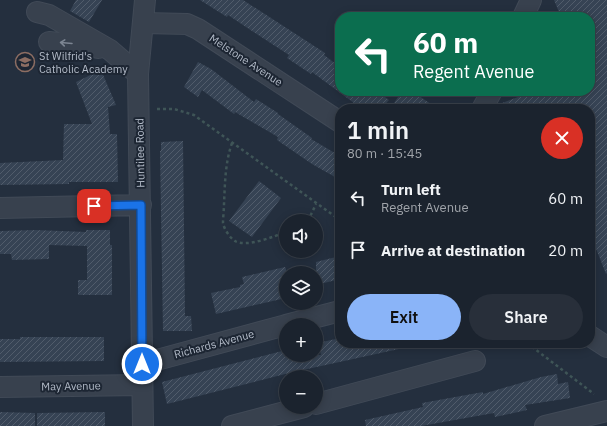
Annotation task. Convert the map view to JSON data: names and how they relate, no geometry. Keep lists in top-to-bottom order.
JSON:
{
  "streets": {
    "street": [
      "Melstone Avenue",
      "Huntilee Road",
      "Richards Avenue",
      "May Avenue"
    ]
  },
  "crossings": [
    ["Melstone Avenue", "Huntilee Road"],
    ["Huntilee Road", "Richards Avenue"],
    ["Huntilee Road", "May Avenue"]
  ],
  "places": {
    "school or university": ["St Wilfrid's Catholic Academy"]
  },
  "page": {
    "turn": ["60 m", "Regent Avenue"],
    "heading": ["1 min", "80 m · 15:45"],
    "list": [
      {
        "name": "Turn left",
        "note": "Regent Avenue",
        "value": "60 m"
      },
      {
        "name": "Arrive at destination",
        "value": "20 m"
      }
    ],
    "map_buttons": ["+", "−"],
    "buttons": ["Exit", "Share"]
  }
}
